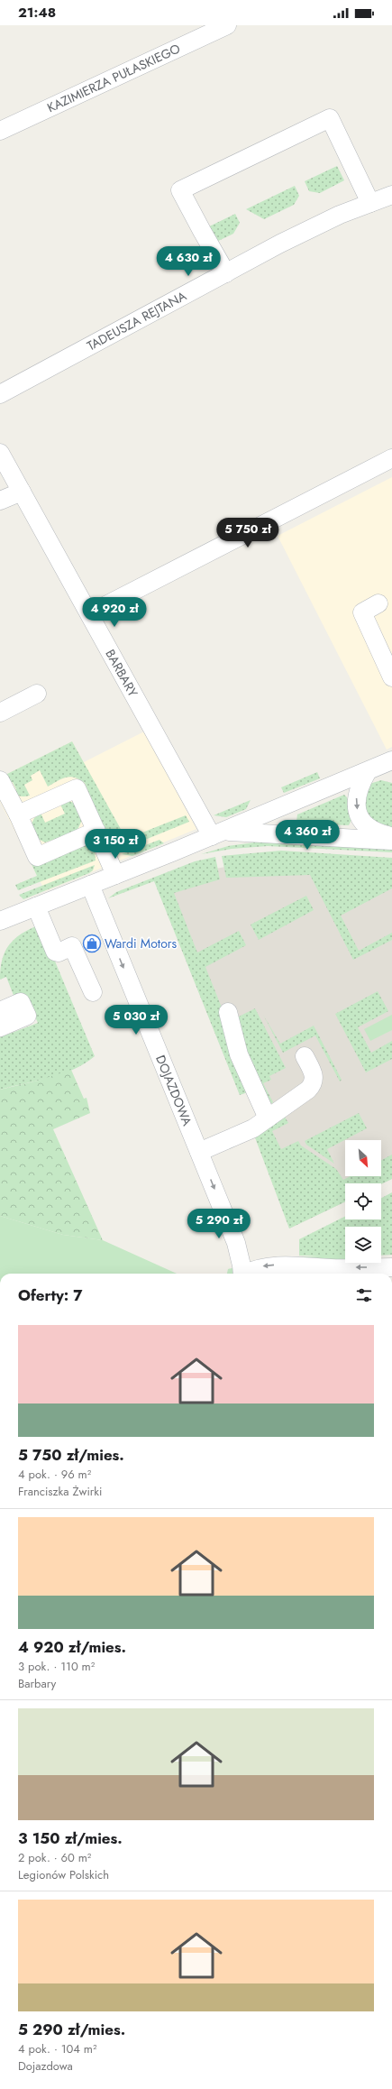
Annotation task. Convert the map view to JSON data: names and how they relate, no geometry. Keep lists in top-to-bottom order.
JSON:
{
  "streets": {
    "street": [
      "KAZIMIERZA PUŁASKIEGO",
      "TADEUSZA REJTANA",
      "BARBARY",
      "DOJAZDOWA"
    ]
  },
  "one_way": ["DOJAZDOWA"],
  "places": {
    "shop": ["Wardi Motors"]
  },
  "north": "bottom right",
  "page": {
    "status": "21:48",
    "price": [
      "4 630 zł",
      "5 750 zł",
      "4 920 zł",
      "4 360 zł",
      "3 150 zł",
      "5 030 zł",
      "5 290 zł"
    ],
    "heading": "Oferty: 7",
    "list": [
      {
        "name": "5 750 zł/mies.",
        "note": "4 pok. · 96 m² · Franciszka Żwirki"
      },
      {
        "name": "4 920 zł/mies.",
        "note": "3 pok. · 110 m² · Barbary"
      },
      {
        "name": "3 150 zł/mies.",
        "note": "2 pok. · 60 m² · Legionów Polskich"
      },
      {
        "name": "5 290 zł/mies.",
        "note": "4 pok. · 104 m² · Dojazdowa"
      }
    ]
  }
}
